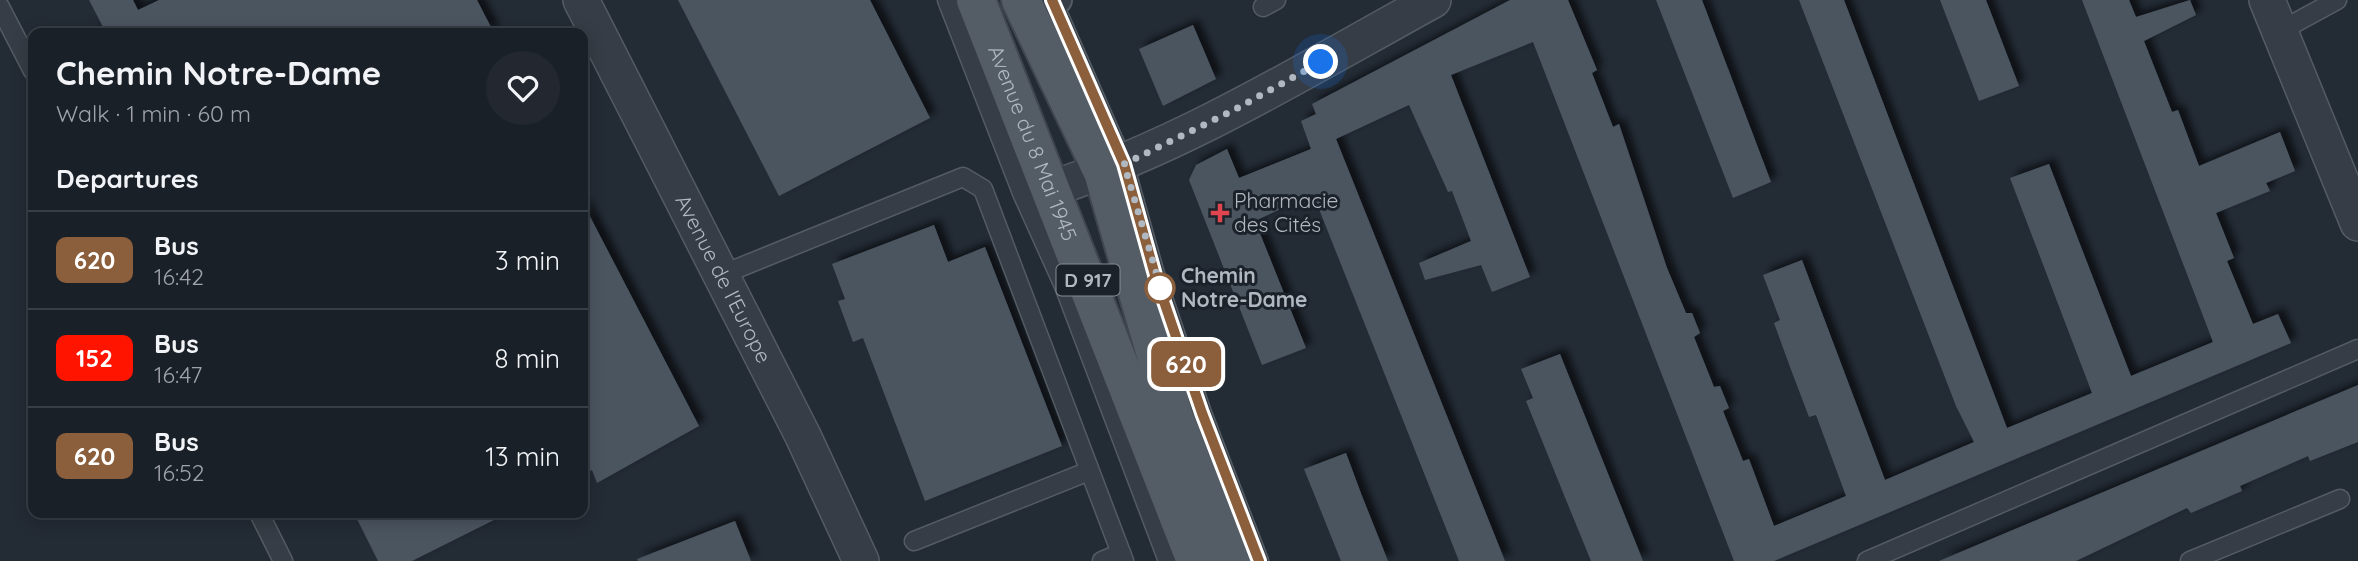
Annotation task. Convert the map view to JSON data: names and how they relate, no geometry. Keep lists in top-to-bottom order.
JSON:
{
  "streets": {
    "main road": ["Avenue du 8 Mai 1945", "D 917"],
    "street": ["Avenue de l'Europe"]
  },
  "places": {
    "health": ["Pharmacie des Cités"],
    "other": ["Chemin Notre-Dame"]
  },
  "lines": ["bus line 620"],
  "page": {
    "on_map": "620",
    "heading": [
      ["Chemin Notre-Dame", "Walk · 1 min · 60 m"],
      "Departures"
    ],
    "list": [
      {
        "mark": "620",
        "name": "Bus",
        "note": "16:42",
        "value": "3 min"
      },
      {
        "mark": "152",
        "name": "Bus",
        "note": "16:47",
        "value": "8 min"
      },
      {
        "mark": "620",
        "name": "Bus",
        "note": "16:52",
        "value": "13 min"
      }
    ]
  }
}
